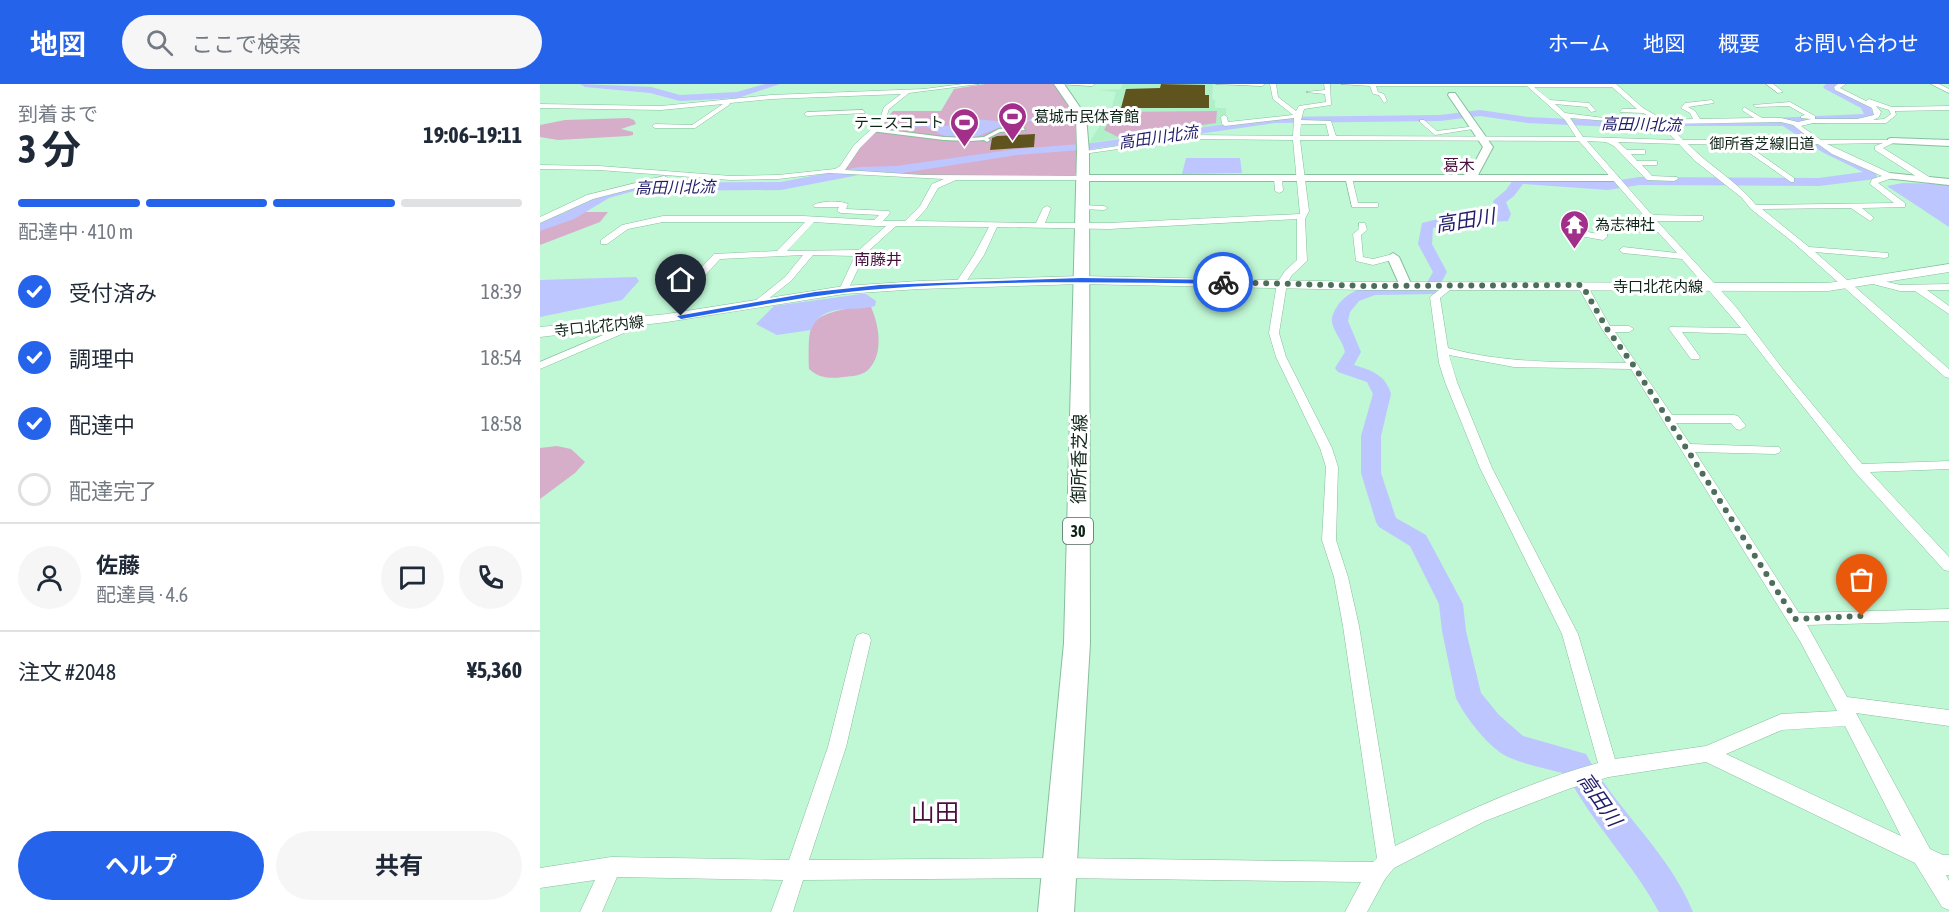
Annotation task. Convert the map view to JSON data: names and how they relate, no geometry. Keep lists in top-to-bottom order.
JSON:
{
  "streets": {
    "main road": ["寺口北花内線", "御所香芝線", "30"],
    "street": ["御所香芝線旧道"]
  },
  "crossings": [
    ["御所香芝線旧道", "御所香芝線"],
    ["寺口北花内線", "御所香芝線"]
  ],
  "districts": ["葛木", "南藤井", "山田"],
  "water": ["高田川北流", "高田川"],
  "places": {
    "sports": ["葛城市民体育館", "テニスコート"],
    "temple": ["為志神社"]
  },
  "page": {
    "header": "地図",
    "search": "ここで検索",
    "nav": [
      "ホーム",
      "地図",
      "概要",
      "お問い合わせ"
    ],
    "heading": ["3 分", "到着まで", "19:06–19:11"],
    "panel": [
      "佐藤",
      "配達員 · 4.6",
      "注文 #2048",
      "¥5,360"
    ],
    "bar": "配達中 · 410 m",
    "list": [
      ["受付済み", "18:39"],
      ["調理中", "18:54"],
      ["配達中", "18:58"],
      "配達完了"
    ],
    "buttons": ["ヘルプ", "共有"]
  }
}
